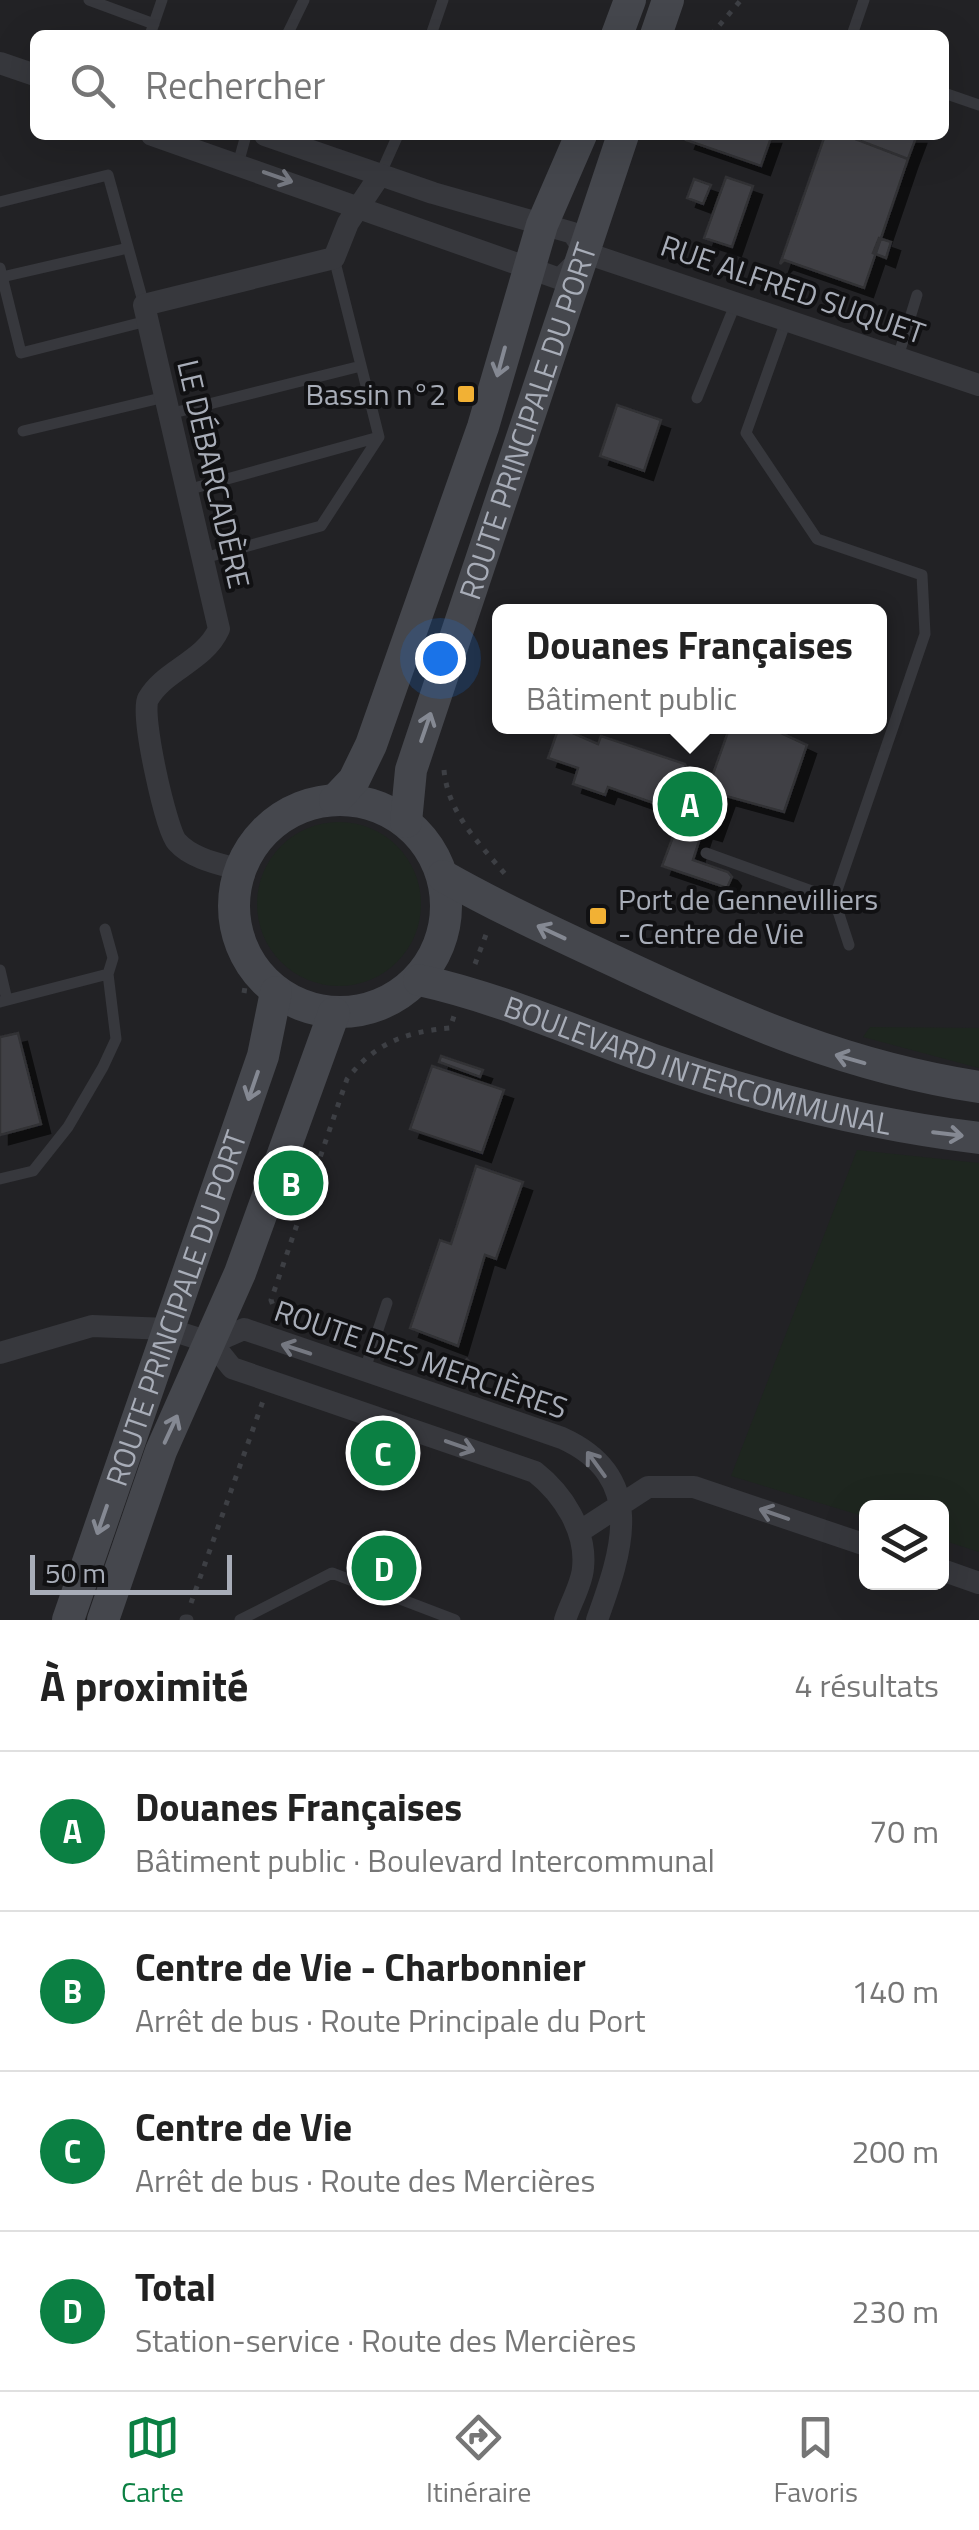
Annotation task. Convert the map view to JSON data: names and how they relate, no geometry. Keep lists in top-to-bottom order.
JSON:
{
  "streets": {
    "main road": ["ROUTE PRINCIPALE DU PORT", "BOULEVARD INTERCOMMUNAL"],
    "street": ["RUE ALFRED SUQUET", "LE DÉBARCADÈRE", "ROUTE DES MERCIÈRES"]
  },
  "crossings": [
    ["RUE ALFRED SUQUET", "ROUTE PRINCIPALE DU PORT"],
    ["ROUTE PRINCIPALE DU PORT", "LE DÉBARCADÈRE"],
    ["ROUTE PRINCIPALE DU PORT", "BOULEVARD INTERCOMMUNAL"],
    ["ROUTE PRINCIPALE DU PORT", "ROUTE DES MERCIÈRES"],
    ["LE DÉBARCADÈRE", "BOULEVARD INTERCOMMUNAL"]
  ],
  "places": {
    "transit": ["Bassin n°2", "Port de Gennevilliers - Centre de Vie"]
  },
  "scale_bar": "50 m",
  "page": {
    "search": "Rechercher",
    "popup": ["Douanes Françaises", "Bâtiment public"],
    "pins": [
      "A",
      "B",
      "C",
      "D"
    ],
    "scale": "50 m",
    "heading": ["À proximité", "4 résultats"],
    "list": [
      {
        "mark": "A",
        "name": "Douanes Françaises",
        "note": "Bâtiment public · Boulevard Intercommunal",
        "value": "70 m"
      },
      {
        "mark": "B",
        "name": "Centre de Vie - Charbonnier",
        "note": "Arrêt de bus · Route Principale du Port",
        "value": "140 m"
      },
      {
        "mark": "C",
        "name": "Centre de Vie",
        "note": "Arrêt de bus · Route des Mercières",
        "value": "200 m"
      },
      {
        "mark": "D",
        "name": "Total",
        "note": "Station-service · Route des Mercières",
        "value": "230 m"
      }
    ],
    "nav": ["Carte", "Itinéraire", "Favoris"]
  }
}
